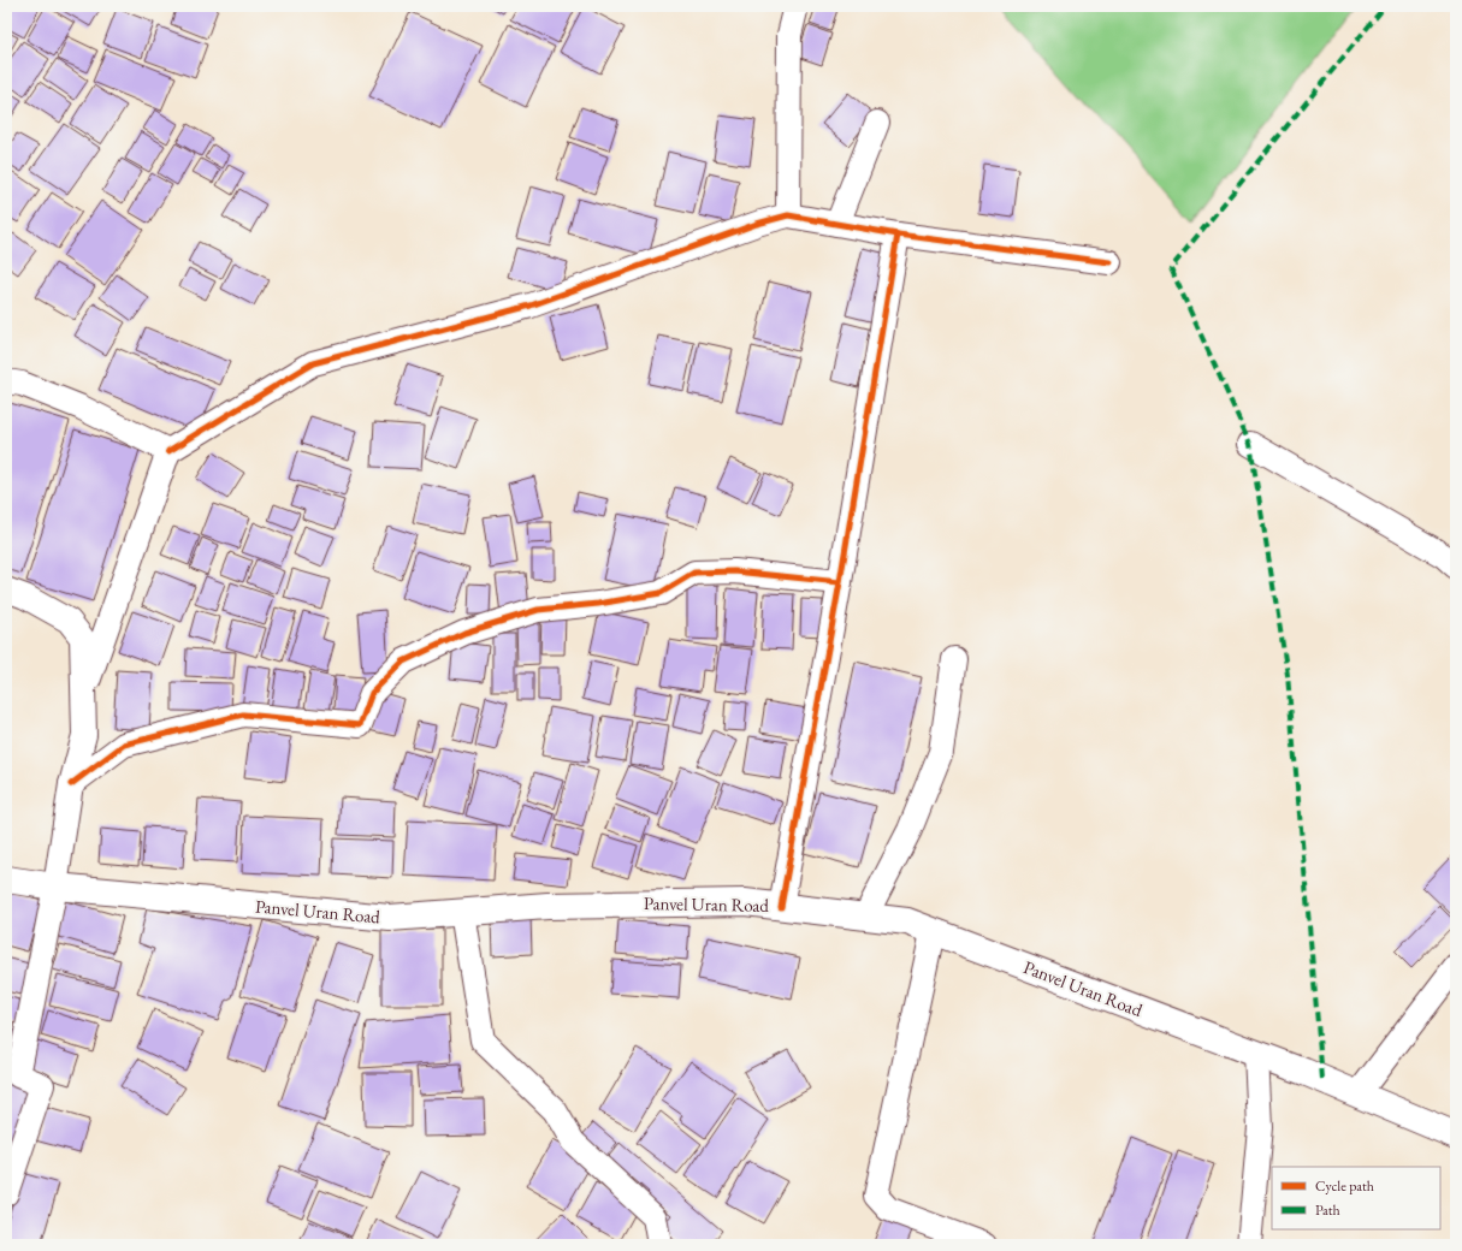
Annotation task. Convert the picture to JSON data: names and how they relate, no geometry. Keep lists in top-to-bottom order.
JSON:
{
  "streets": {
    "main road": ["Panvel Uran Road"]
  },
  "legend": ["Cycle path", "Path"]
}
